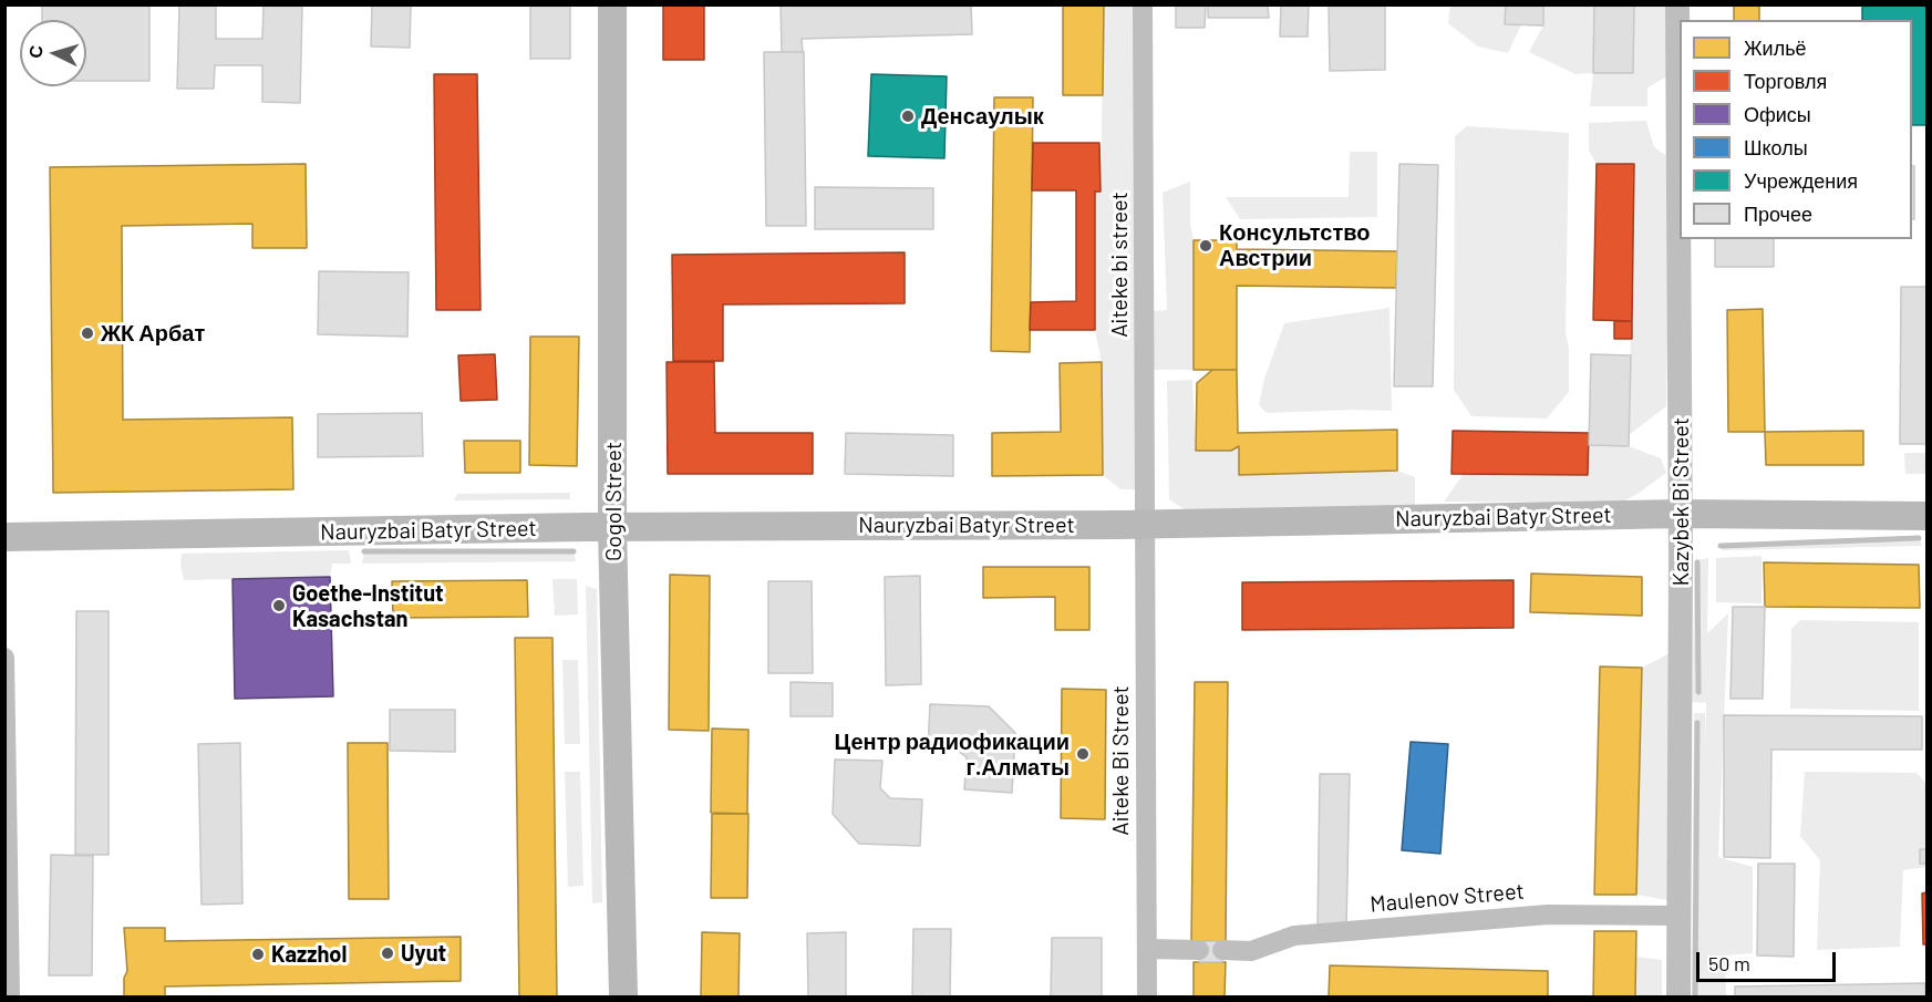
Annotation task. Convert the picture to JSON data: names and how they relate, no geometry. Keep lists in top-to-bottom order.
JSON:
{
  "streets": {
    "main road": ["Gogol Street", "Nauryzbai Batyr Street"],
    "street": [
      "Aiteke bi street",
      "Kazybek Bi Street",
      "Aiteke Bi Street",
      "Maulenov Street"
    ]
  },
  "crossings": [
    ["Aiteke bi street", "Nauryzbai Batyr Street"],
    ["Aiteke bi street", "Aiteke Bi Street"],
    ["Gogol Street", "Nauryzbai Batyr Street"],
    ["Kazybek Bi Street", "Nauryzbai Batyr Street"],
    ["Kazybek Bi Street", "Maulenov Street"],
    ["Nauryzbai Batyr Street", "Aiteke Bi Street"]
  ],
  "places": [
    "Денсаулык",
    "Консультство Австрии",
    "ЖК Арбат",
    "Goethe-Institut Kasachstan",
    "Центр радиофикации г.Алматы",
    "Uyut",
    "Kazzhol"
  ],
  "legend": [
    "Жильё",
    "Торговля",
    "Офисы",
    "Школы",
    "Учреждения",
    "Прочее"
  ],
  "scale_bar": "50 m",
  "north": "left"
}
